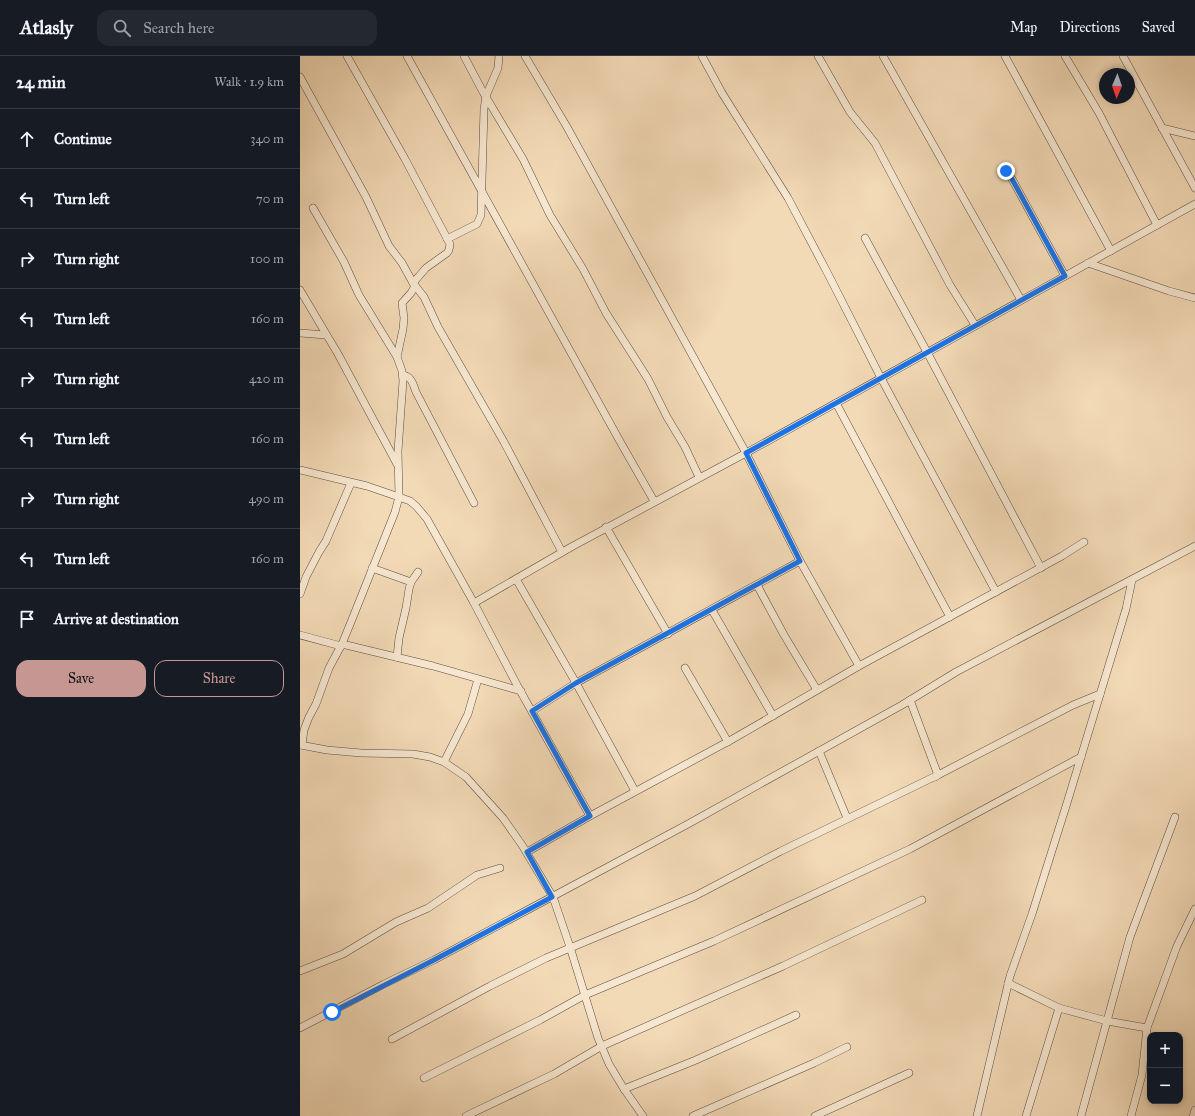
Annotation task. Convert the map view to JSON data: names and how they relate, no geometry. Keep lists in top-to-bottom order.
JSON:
{
  "north": "bottom",
  "page": {
    "header": "Atlasly",
    "search": "Search here",
    "nav": ["Map", "Directions", "Saved"],
    "heading": ["24 min", "Walk · 1.9 km"],
    "list": [
      ["Continue", "340 m"],
      ["Turn left", "70 m"],
      ["Turn right", "100 m"],
      ["Turn left", "160 m"],
      ["Turn right", "420 m"],
      ["Turn left", "160 m"],
      ["Turn right", "490 m"],
      ["Turn left", "160 m"],
      "Arrive at destination"
    ],
    "buttons": ["Save", "Share"],
    "map_buttons": ["+", "−"]
  }
}
